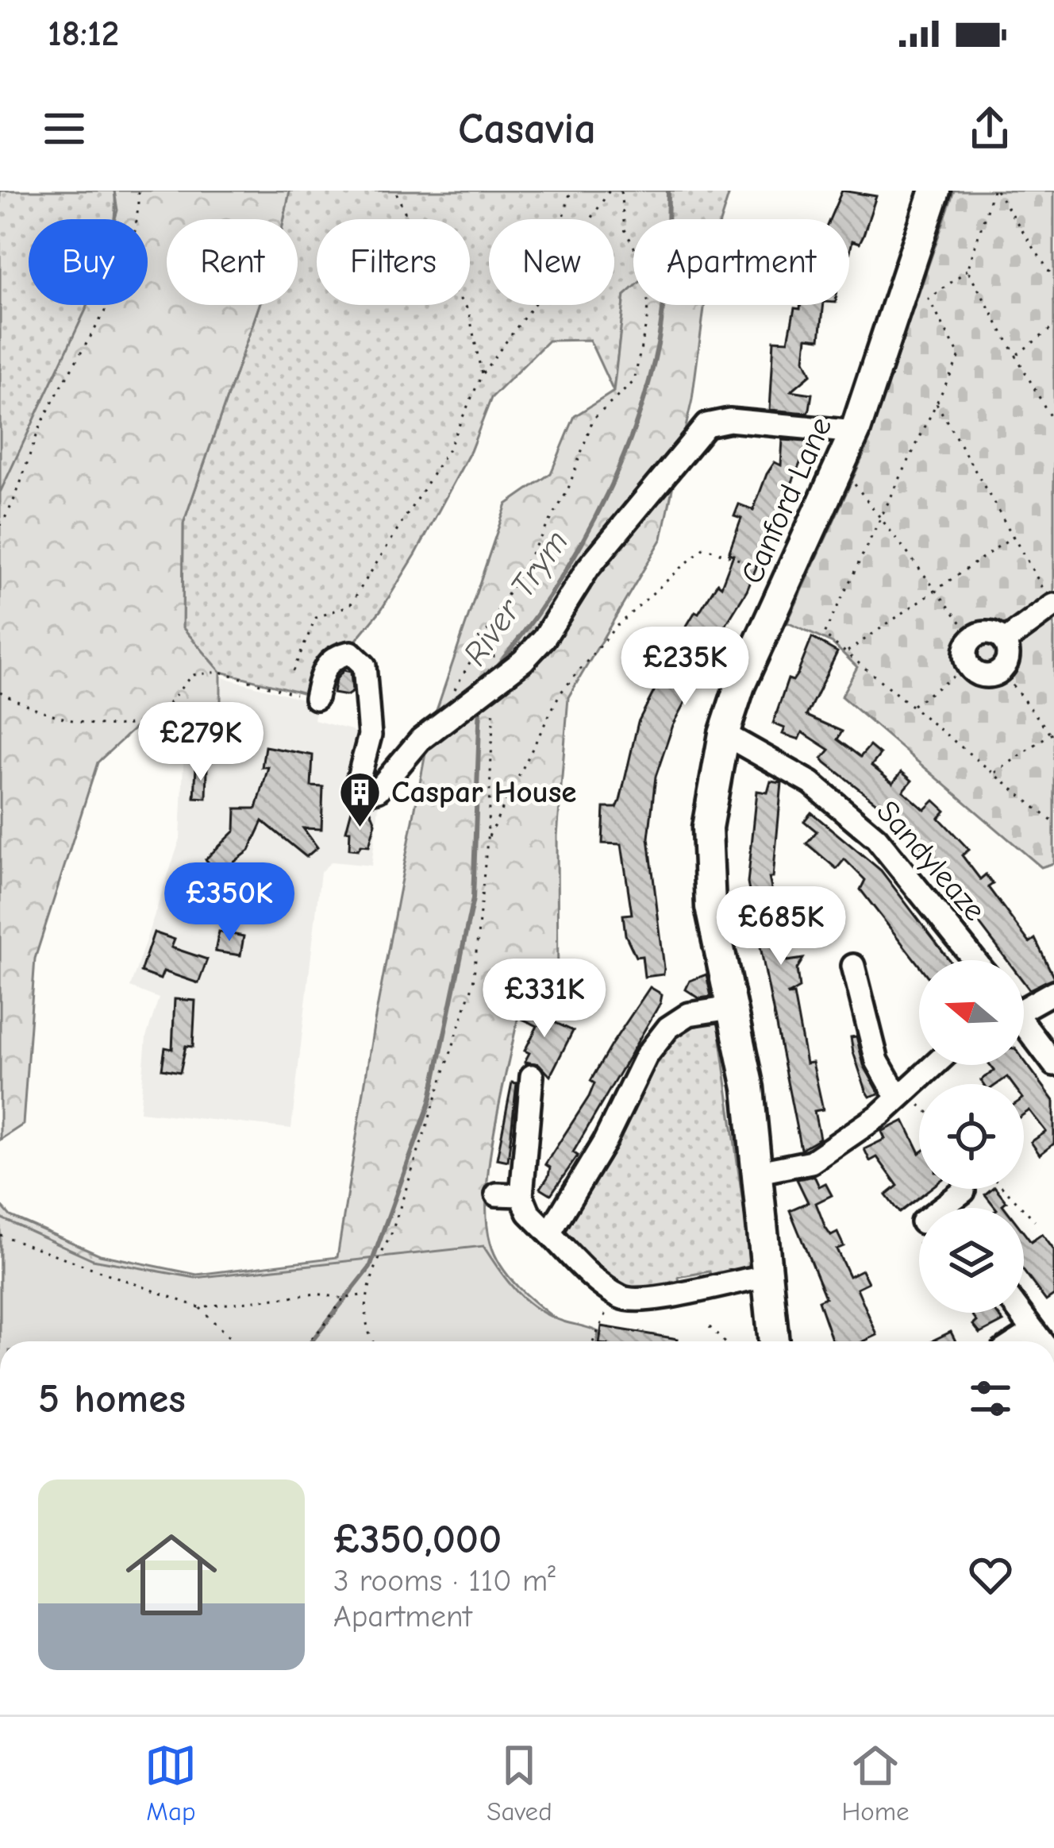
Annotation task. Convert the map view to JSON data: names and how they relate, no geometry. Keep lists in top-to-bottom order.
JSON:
{
  "streets": {
    "main road": ["Canford Lane"],
    "street": ["Sandyleaze"]
  },
  "crossings": [
    ["Canford Lane", "Sandyleaze"]
  ],
  "water": ["River Trym"],
  "places": {
    "building": ["Caspar House"]
  },
  "north": "left",
  "page": {
    "status": "18:12",
    "header": "Casavia",
    "chip": [
      "Buy",
      "Rent",
      "Filters",
      "New",
      "Apartment"
    ],
    "price": [
      "£235K",
      "£279K",
      "£350K",
      "£685K",
      "£331K"
    ],
    "heading": "5 homes",
    "list": [
      {
        "name": "£350,000",
        "note": "3 rooms · 110 m² · Apartment"
      }
    ],
    "tabs": ["Map", "Saved", "Home"]
  }
}
